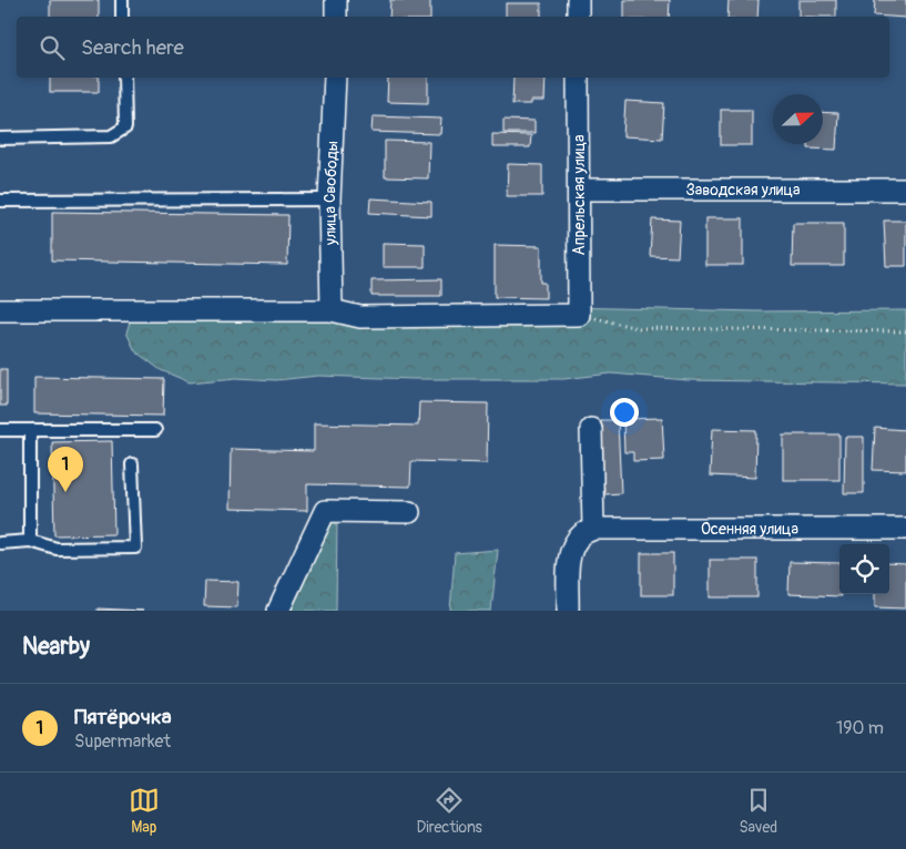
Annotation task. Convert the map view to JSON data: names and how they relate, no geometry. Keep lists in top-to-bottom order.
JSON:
{
  "streets": {
    "street": [
      "Заводская улица",
      "улица Свободы",
      "Апрельская улица",
      "Осенняя улица"
    ]
  },
  "crossings": [
    ["Заводская улица", "Апрельская улица"]
  ],
  "north": "right",
  "page": {
    "search": "Search here",
    "pins": "1",
    "heading": "Nearby",
    "list": [
      {
        "mark": "1",
        "name": "Пятёрочка",
        "note": "Supermarket",
        "value": "190 m"
      }
    ],
    "nav": ["Map", "Directions", "Saved"]
  }
}
